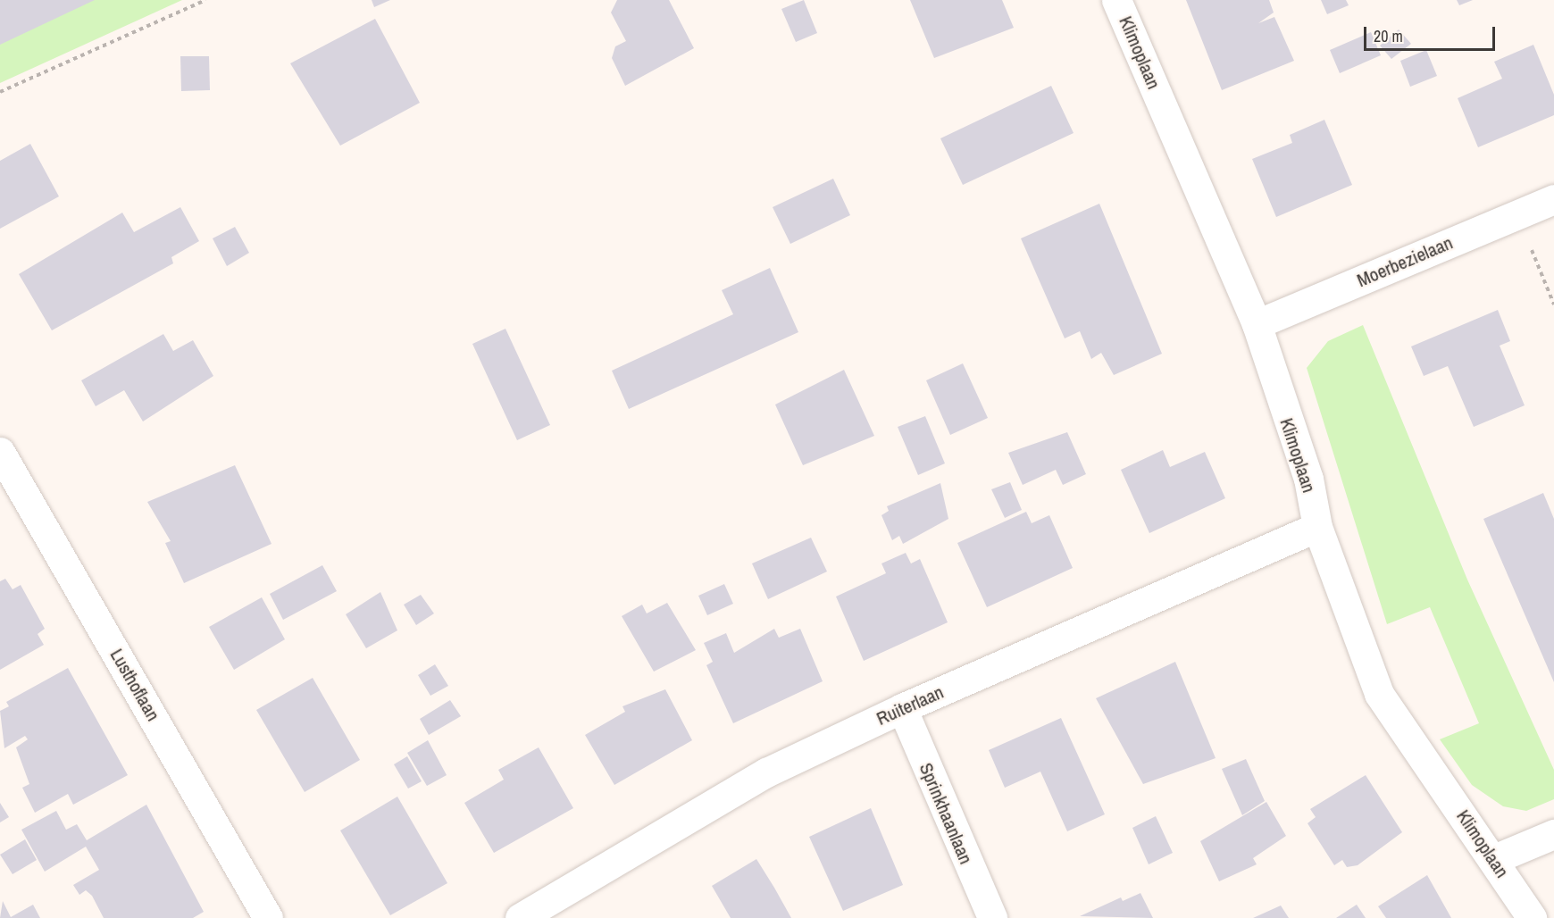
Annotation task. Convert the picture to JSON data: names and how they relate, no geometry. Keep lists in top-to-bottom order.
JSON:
{
  "streets": {
    "street": [
      "Klimoplaan",
      "Moerbezielaan",
      "Lusthoflaan",
      "Ruiterlaan",
      "Sprinkhaanlaan"
    ]
  },
  "crossings": [
    ["Klimoplaan", "Moerbezielaan"],
    ["Klimoplaan", "Ruiterlaan"],
    ["Ruiterlaan", "Sprinkhaanlaan"]
  ],
  "scale_bar": "20 m"
}
